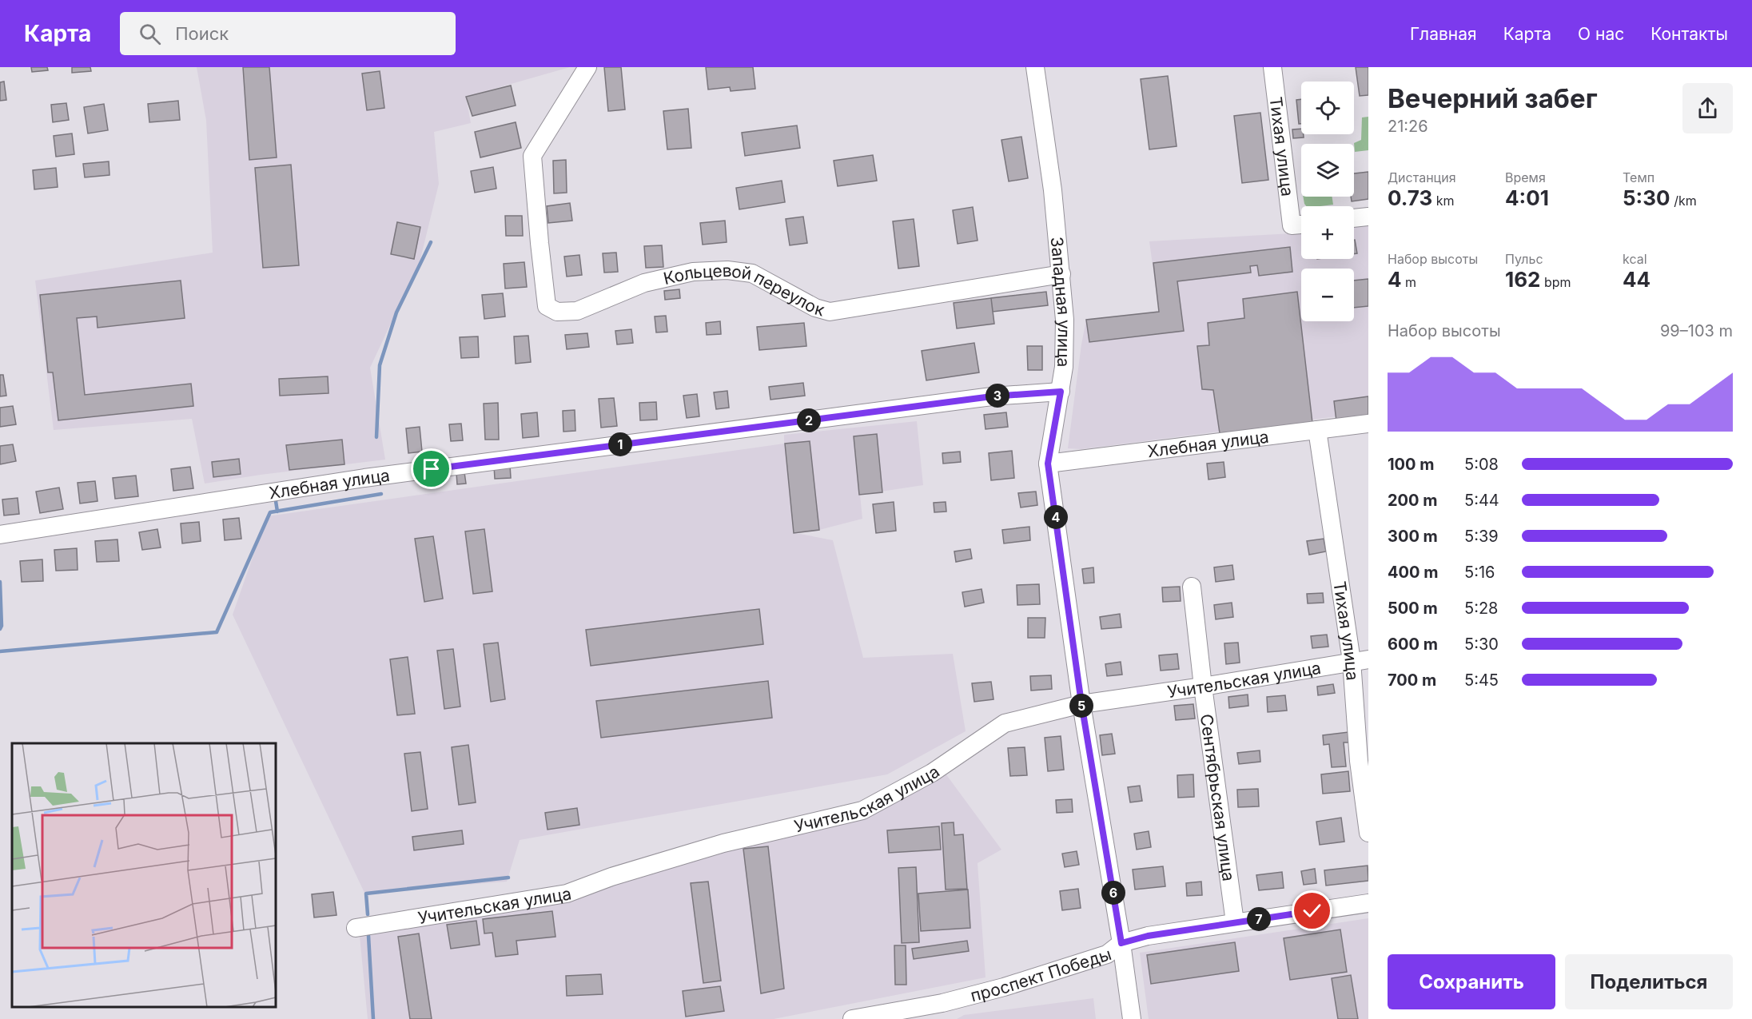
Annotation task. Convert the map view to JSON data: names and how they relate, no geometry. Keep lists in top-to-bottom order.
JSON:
{
  "streets": {
    "street": [
      "Тихая улица",
      "Кольцевой переулок",
      "Западная улица",
      "Хлебная улица",
      "Учительская улица",
      "Сентябрьская улица",
      "проспект Победы"
    ]
  },
  "crossings": [
    ["Тихая улица", "Хлебная улица"],
    ["Тихая улица", "Учительская улица"],
    ["Кольцевой переулок", "Западная улица"],
    ["Западная улица", "Хлебная улица"],
    ["Западная улица", "Учительская улица"],
    ["Западная улица", "проспект Победы"],
    ["Учительская улица", "Сентябрьская улица"],
    ["Сентябрьская улица", "проспект Победы"]
  ],
  "page": {
    "header": "Карта",
    "search": "Поиск",
    "nav": [
      "Главная",
      "Карта",
      "О нас",
      "Контакты"
    ],
    "heading": ["Вечерний забег", "21:26"],
    "map_buttons": ["+", "−"],
    "stats": [
      ["Дистанция", "0.73 km"],
      ["Время", "4:01"],
      ["Темп", "5:30 /km"],
      ["Набор высоты", "4 m"],
      ["Пульс", "162 bpm"],
      ["kcal", "44"]
    ],
    "chart": ["Набор высоты", "99–103 m"],
    "pins": [
      "3",
      "2",
      "1",
      "4",
      "5",
      "6",
      "7"
    ],
    "list": [
      {
        "name": "100 m",
        "note": "5:08"
      },
      {
        "name": "200 m",
        "note": "5:44"
      },
      {
        "name": "300 m",
        "note": "5:39"
      },
      {
        "name": "400 m",
        "note": "5:16"
      },
      {
        "name": "500 m",
        "note": "5:28"
      },
      {
        "name": "600 m",
        "note": "5:30"
      },
      {
        "name": "700 m",
        "note": "5:45"
      }
    ],
    "buttons": ["Сохранить", "Поделиться"]
  }
}
